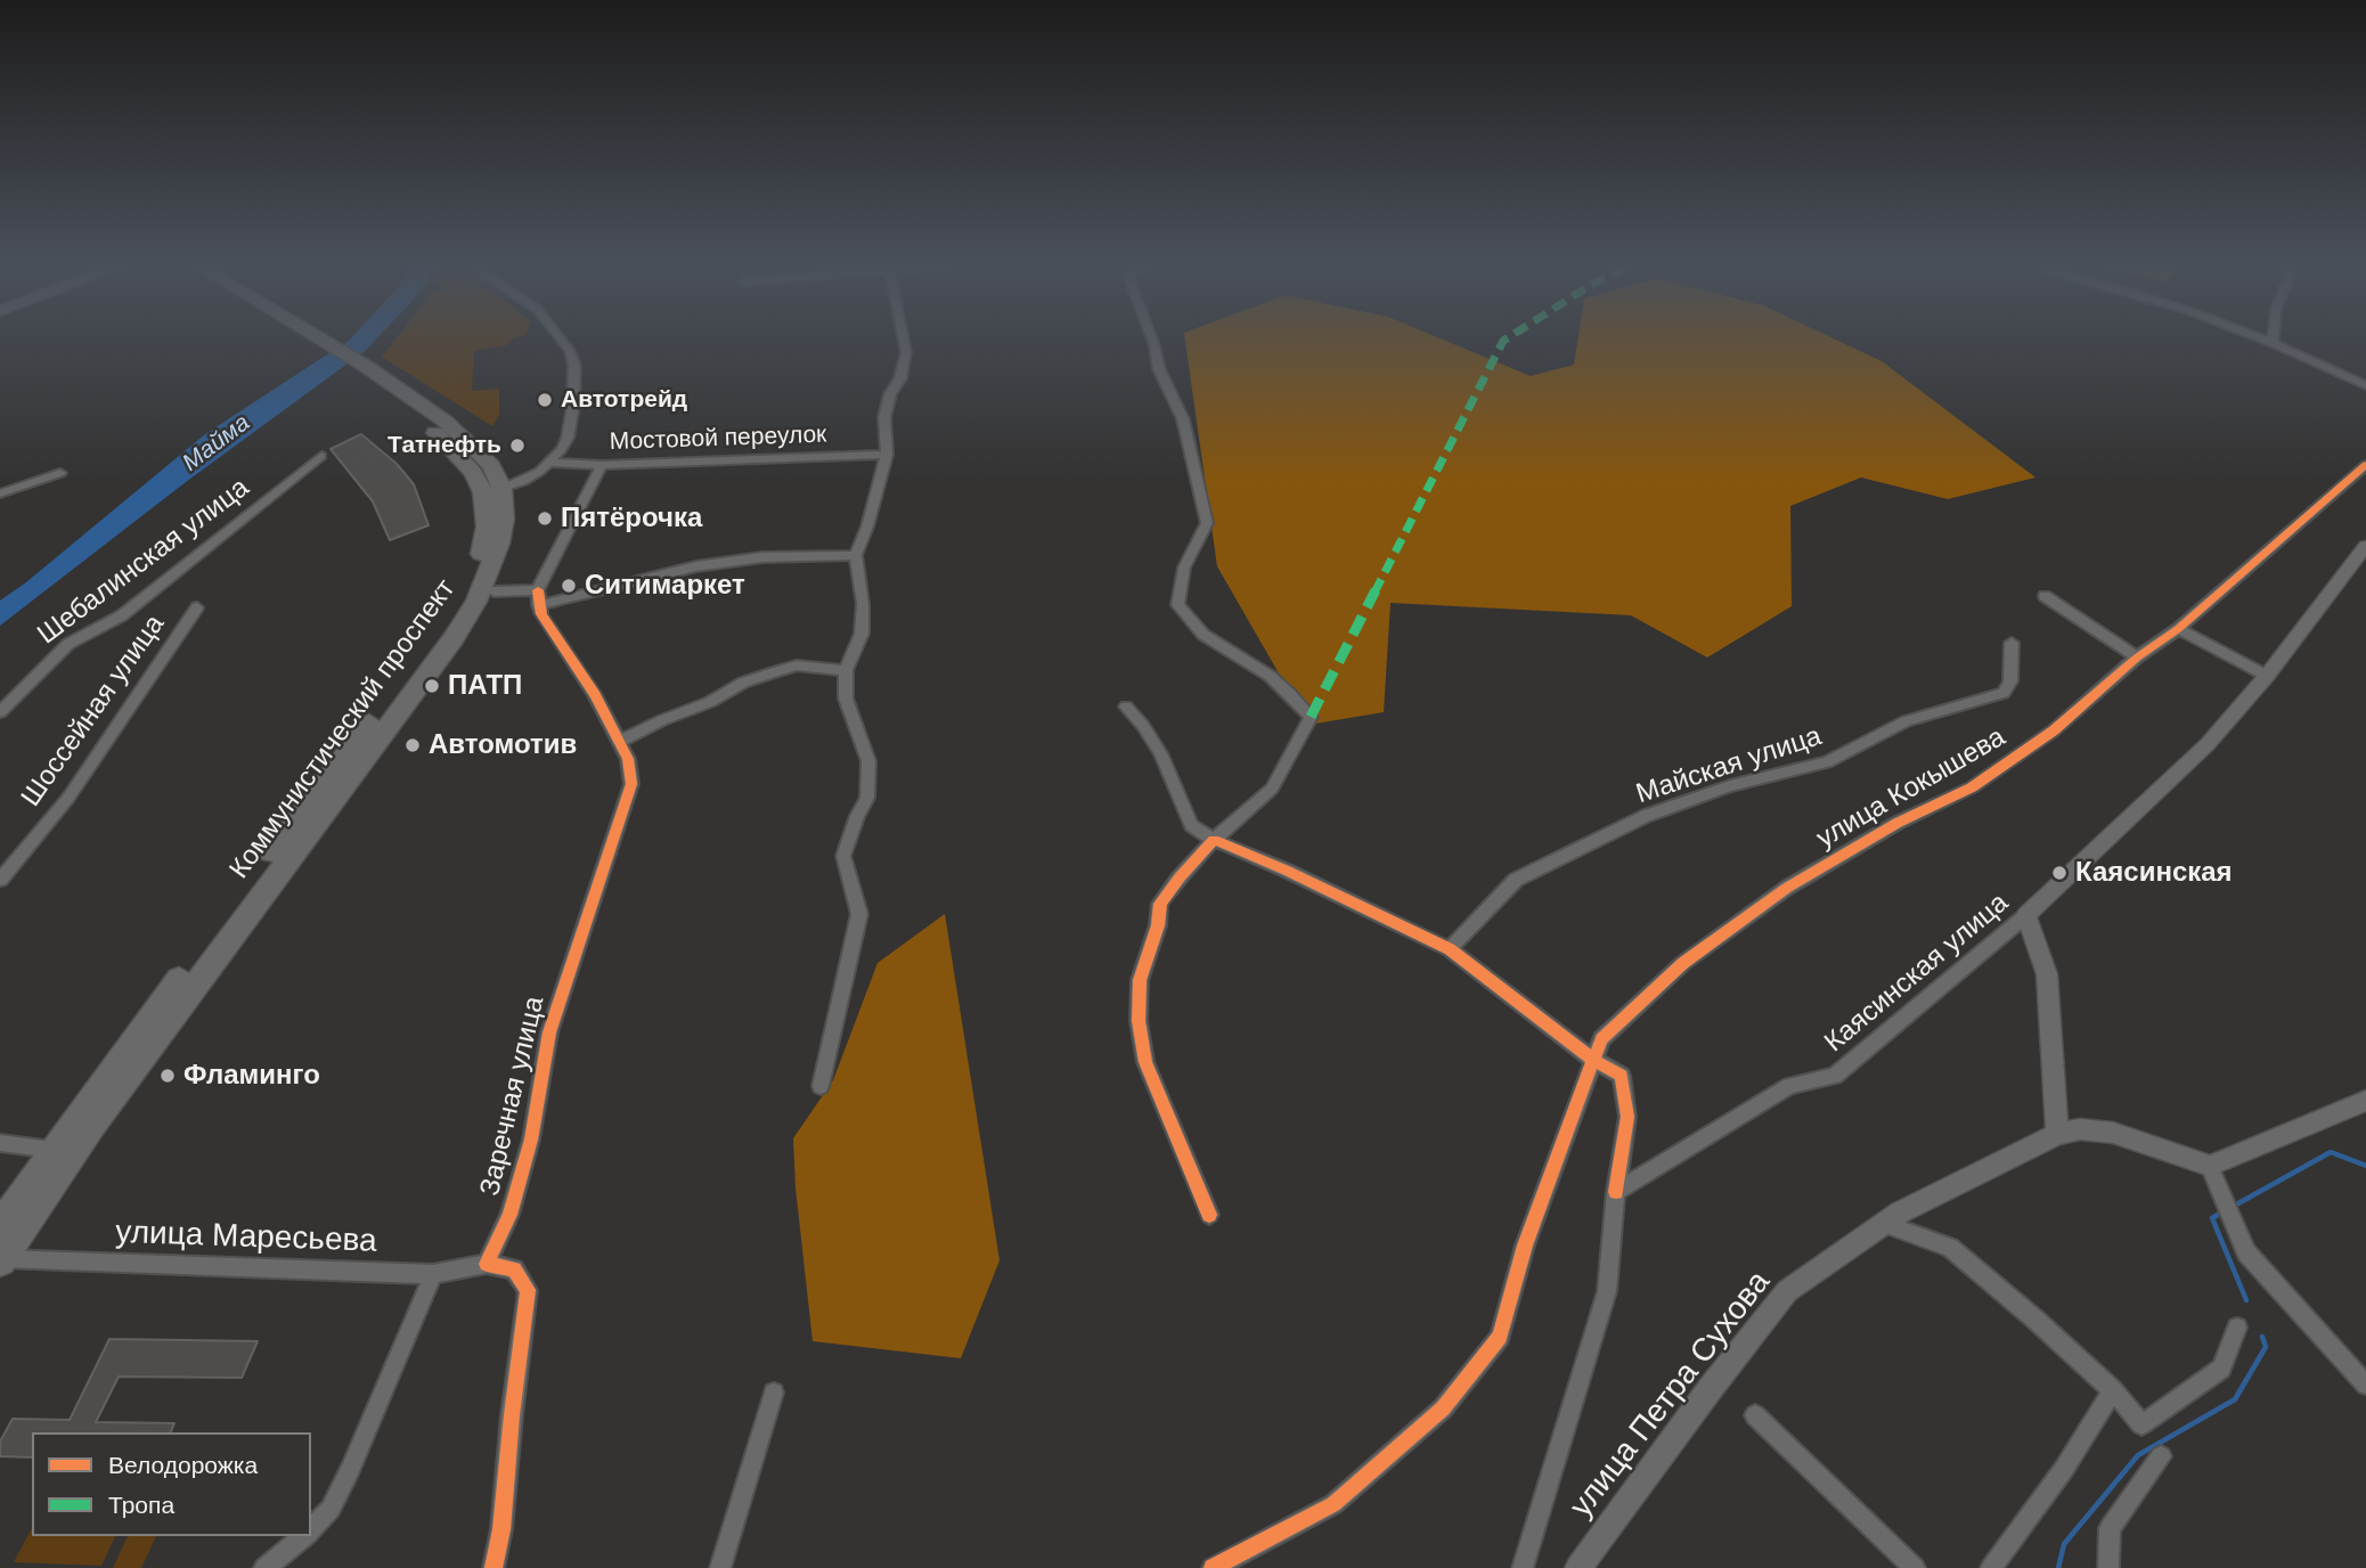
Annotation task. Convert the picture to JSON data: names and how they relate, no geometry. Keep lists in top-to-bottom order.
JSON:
{
  "streets": {
    "main road": ["Коммунистический проспект"],
    "street": [
      "Мостовой переулок",
      "Шебалинская улица",
      "Шоссейная улица",
      "Майская улица",
      "улица Кокышева",
      "Каясинская улица",
      "Заречная улица",
      "улица Маресьева",
      "улица Петра Сухова"
    ]
  },
  "crossings": [
    ["Коммунистический проспект", "улица Маресьева"],
    ["Заречная улица", "улица Маресьева"]
  ],
  "water": ["Майма"],
  "places": [
    "Автотрейд",
    "Татнефть",
    "Пятёрочка",
    "Ситимаркет",
    "ПАТП",
    "Автомотив",
    "Каясинская",
    "Фламинго"
  ],
  "legend": ["Велодорожка", "Тропа"]
}
